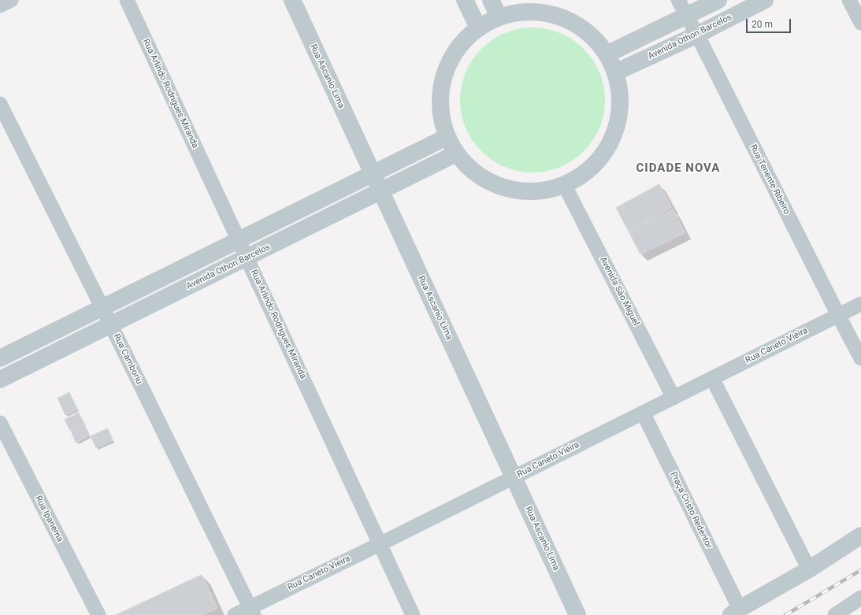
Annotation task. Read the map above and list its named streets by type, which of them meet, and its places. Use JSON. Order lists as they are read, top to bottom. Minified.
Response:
{"streets":{"street":["Avenida Othon Barcelos","Rua Ascanio Lima","Rua Arlindo Rodrigues Miranda","Rua Tenente Ribeiro","Avenida Sào Miguel","Rua Caneto Vieira","Rua Camboriu","Praça Cristo Redentor","Rua Ipanema"]},"crossings":[["Avenida Othon Barcelos","Rua Ascanio Lima"],["Avenida Othon Barcelos","Rua Arlindo Rodrigues Miranda"],["Avenida Othon Barcelos","Rua Tenente Ribeiro"],["Avenida Othon Barcelos","Rua Camboriu"],["Rua Ascanio Lima","Rua Caneto Vieira"],["Rua Arlindo Rodrigues Miranda","Rua Caneto Vieira"],["Rua Tenente Ribeiro","Rua Caneto Vieira"],["Avenida Sào Miguel","Rua Caneto Vieira"],["Rua Caneto Vieira","Rua Camboriu"],["Rua Caneto Vieira","Praça Cristo Redentor"]],"districts":["CIDADE NOVA"],"scale_bar":"20 m"}
